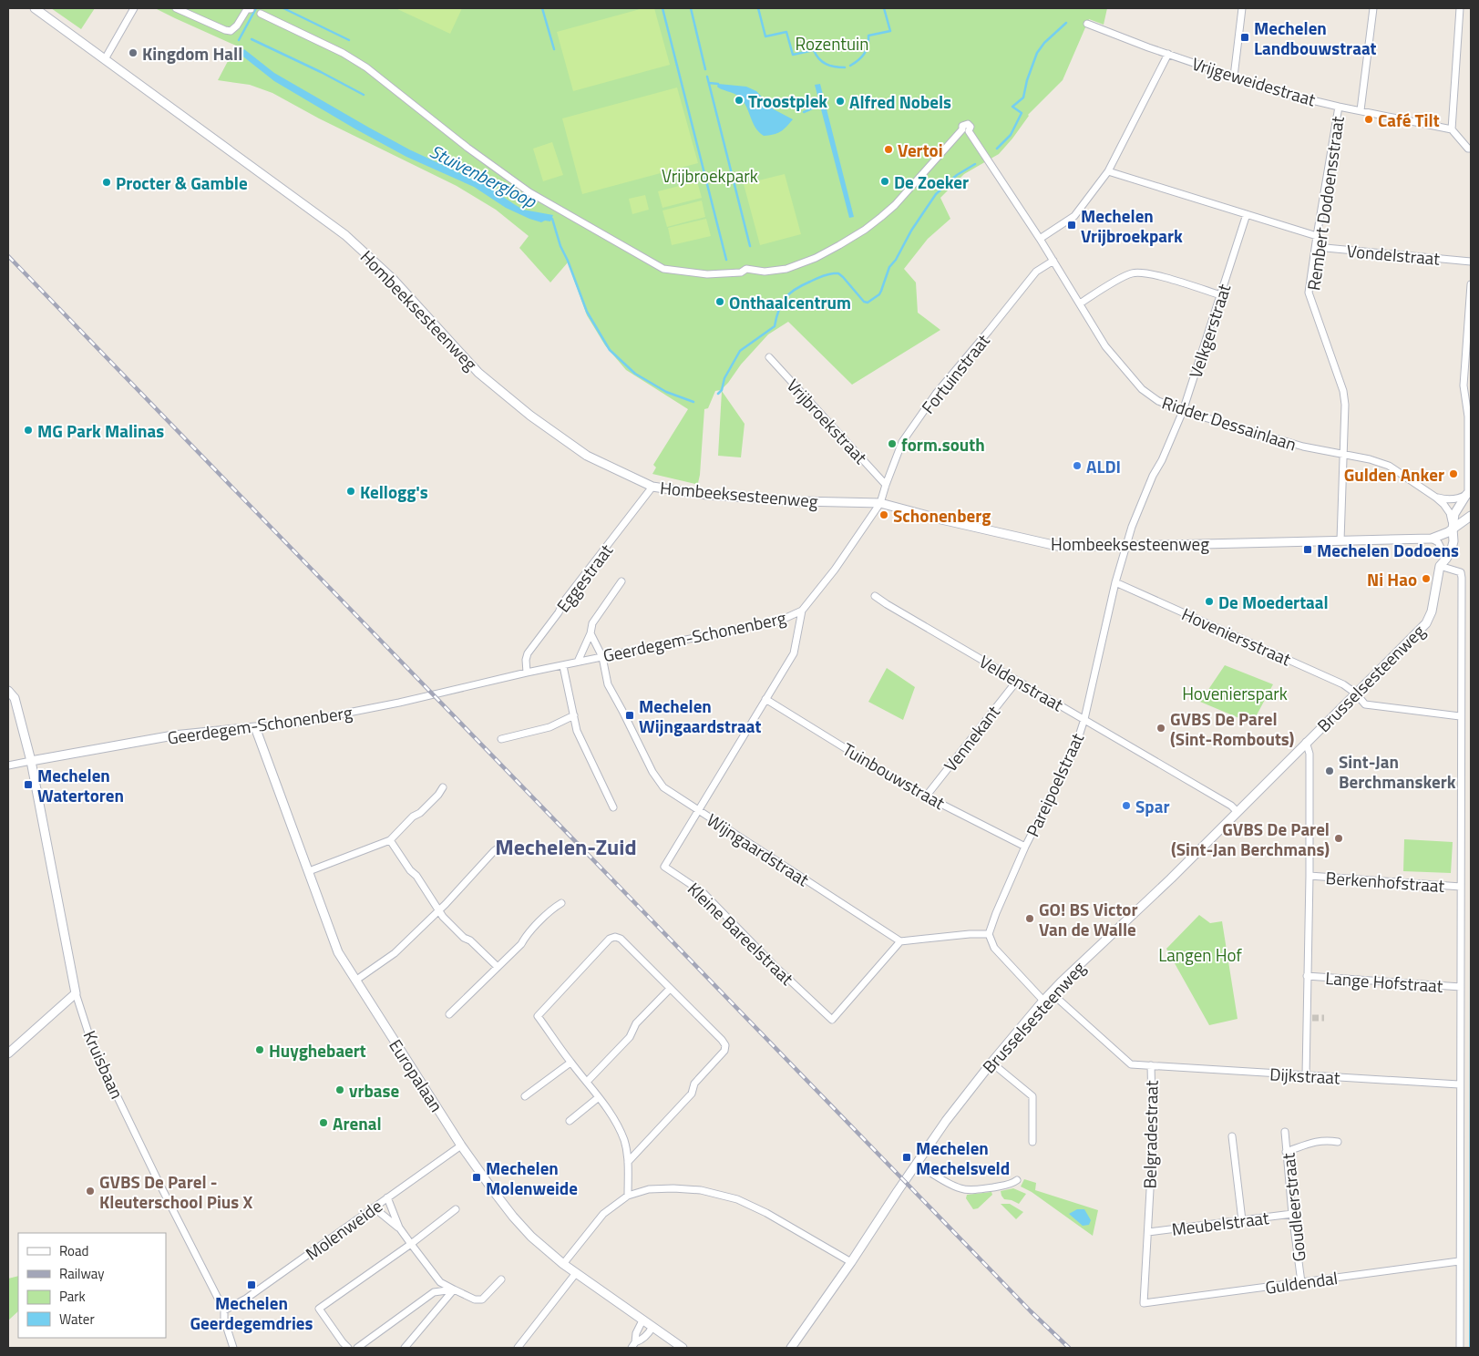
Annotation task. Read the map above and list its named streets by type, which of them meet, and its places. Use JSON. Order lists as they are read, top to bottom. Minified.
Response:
{"streets":{"street":["Vrijgeweidestraat","Rembert Dodoensstraat","Vondelstraat","Hombeeksesteenweg","Velkgerstraat","Fortuinstraat","Vrijbroekstraat","Ridder Dessainlaan","Eggestraat","Geerdegem-Schonenberg","Hoveniersstraat","Brusselsesteenweg","Veldenstraat","Vennekant","Tuinbouwstraat","Pareipoelstraat","Wijngaardstraat","Berkenhofstraat","Kleine Bareelstraat","Lange Hofstraat","Kruisbaan","Europalaan","Dijkstraat","Belgradestraat","Goudleerstraat","Meubelstraat","Molenweide","Guldendal"]},"crossings":[["Vrijgeweidestraat","Rembert Dodoensstraat"],["Rembert Dodoensstraat","Vondelstraat"],["Rembert Dodoensstraat","Hombeeksesteenweg"],["Rembert Dodoensstraat","Ridder Dessainlaan"],["Hombeeksesteenweg","Velkgerstraat"],["Hombeeksesteenweg","Fortuinstraat"],["Hombeeksesteenweg","Ridder Dessainlaan"],["Hombeeksesteenweg","Eggestraat"],["Hombeeksesteenweg","Geerdegem-Schonenberg"],["Hombeeksesteenweg","Pareipoelstraat"],["Velkgerstraat","Ridder Dessainlaan"],["Velkgerstraat","Pareipoelstraat"],["Fortuinstraat","Vrijbroekstraat"],["Fortuinstraat","Ridder Dessainlaan"],["Fortuinstraat","Geerdegem-Schonenberg"],["Eggestraat","Geerdegem-Schonenberg"],["Geerdegem-Schonenberg","Wijngaardstraat"],["Geerdegem-Schonenberg","Kleine Bareelstraat"],["Geerdegem-Schonenberg","Kruisbaan"],["Geerdegem-Schonenberg","Europalaan"],["Hoveniersstraat","Brusselsesteenweg"],["Hoveniersstraat","Pareipoelstraat"],["Brusselsesteenweg","Veldenstraat"],["Brusselsesteenweg","Belgradestraat"],["Veldenstraat","Vennekant"],["Veldenstraat","Pareipoelstraat"],["Vennekant","Tuinbouwstraat"],["Tuinbouwstraat","Pareipoelstraat"],["Tuinbouwstraat","Kleine Bareelstraat"],["Wijngaardstraat","Kleine Bareelstraat"],["Kruisbaan","Molenweide"],["Europalaan","Molenweide"],["Dijkstraat","Belgradestraat"],["Belgradestraat","Meubelstraat"],["Belgradestraat","Guldendal"],["Goudleerstraat","Meubelstraat"],["Goudleerstraat","Guldendal"]],"districts":["Mechelen-Zuid"],"water":["Stuivenbergloop"],"parks":["Rozentuin","Vrijbroekpark","Hovenierspark","Langen Hof"],"places":{"transit":["Mechelen Landbouwstraat","Mechelen Vrijbroekpark","Mechelen Dodoens","Mechelen Wijngaardstraat","Mechelen Watertoren","Mechelen Mechelsveld","Mechelen Molenweide","Mechelen Geerdegemdries"],"other":["Kingdom Hall","Troostplek","Alfred Nobels","Café Tilt","Vertoi","De Zoeker","Procter & Gamble","Onthaalcentrum","MG Park Malinas","form.south","ALDI","Gulden Anker","Kellogg's","Schonenberg","Ni Hao","De Moedertaal","GVBS De Parel (Sint-Rombouts)","Sint-Jan Berchmanskerk","Spar","GVBS De Parel (Sint-Jan Berchmans)","GO! BS Victor Van de Walle","Huyghebaert","vrbase","Arenal","GVBS De Parel - Kleuterschool Pius X"]},"legend":["Road","Railway","Park","Water"]}
